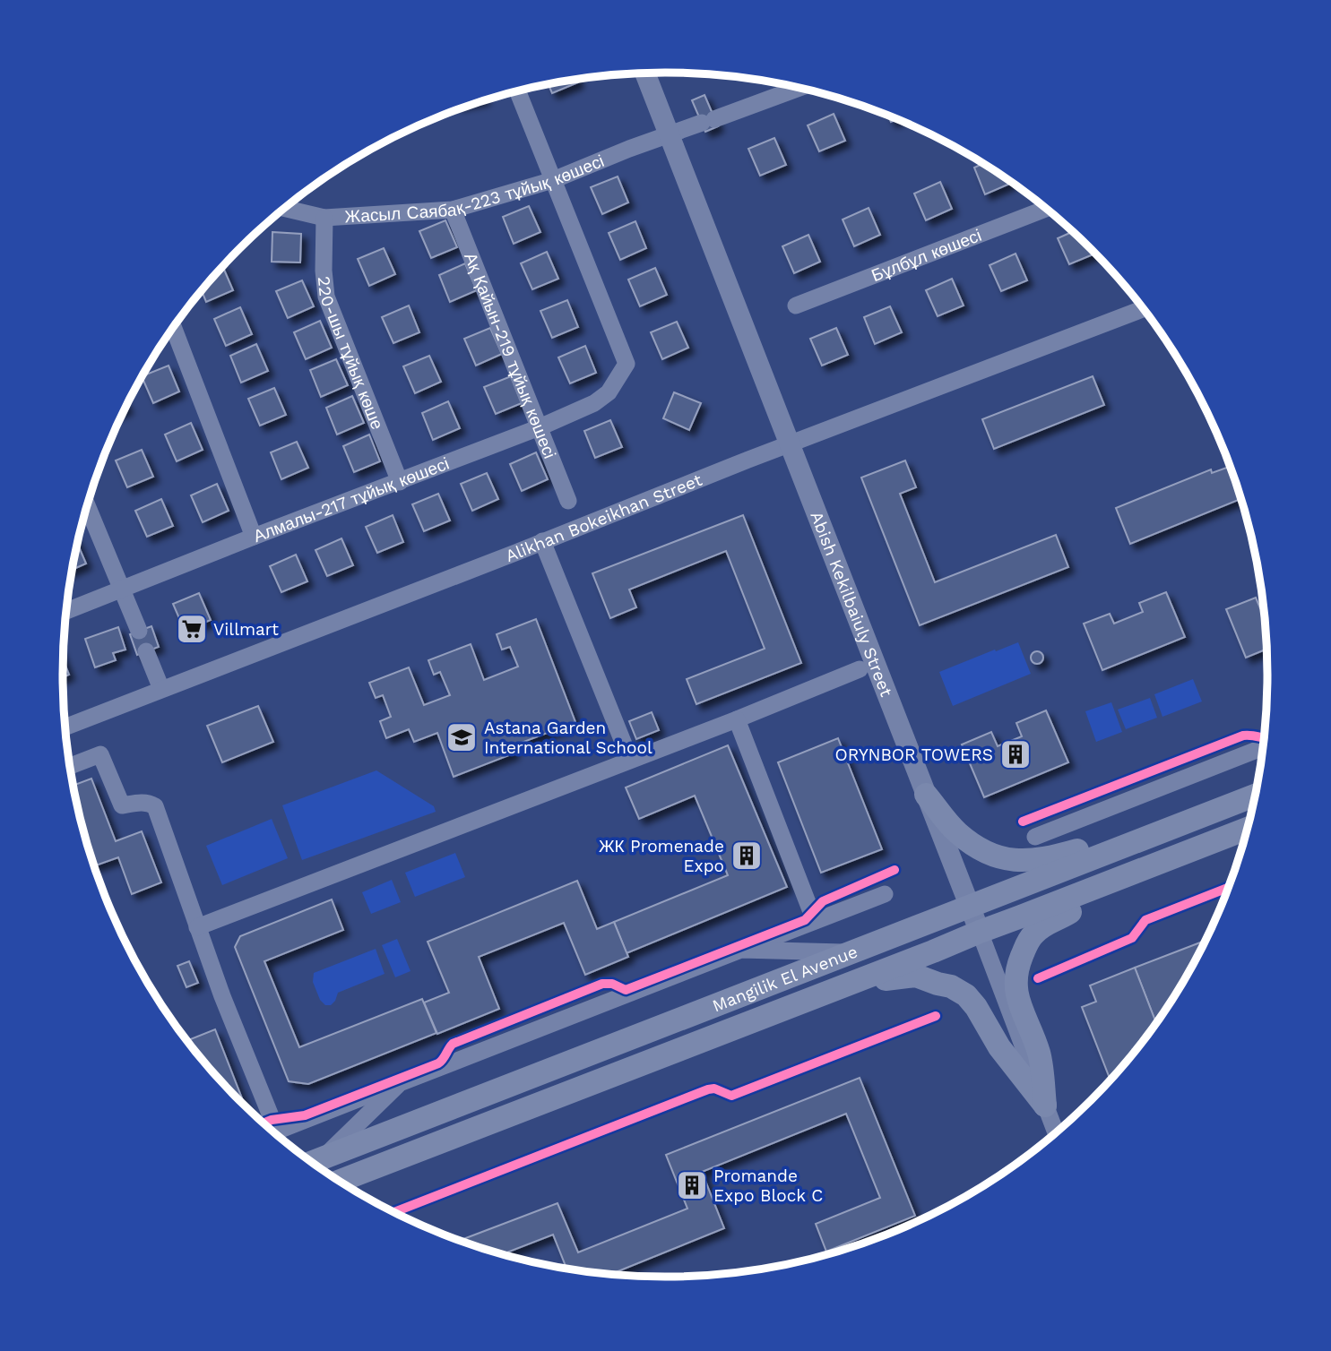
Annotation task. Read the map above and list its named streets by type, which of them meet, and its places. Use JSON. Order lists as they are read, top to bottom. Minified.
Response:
{"streets":{"main road":["Mangilik El Avenue"],"street":["Жасыл Саябақ-223 тұйық көшесі","Бұлбұл көшесі","220-шы тұйық көше","Ақ Қайын-219 тұйық көшесі","Алмалы-217 тұйық көшесі","Alikhan Bokeikhan Street","Abish Kekilbaiuly Street"]},"crossings":[["Жасыл Саябақ-223 тұйық көшесі","220-шы тұйық көше"],["Жасыл Саябақ-223 тұйық көшесі","Ақ Қайын-219 тұйық көшесі"],["Жасыл Саябақ-223 тұйық көшесі","Алмалы-217 тұйық көшесі"],["Жасыл Саябақ-223 тұйық көшесі","Abish Kekilbaiuly Street"],["220-шы тұйық көше","Алмалы-217 тұйық көшесі"],["Ақ Қайын-219 тұйық көшесі","Алмалы-217 тұйық көшесі"],["Alikhan Bokeikhan Street","Abish Kekilbaiuly Street"],["Abish Kekilbaiuly Street","Mangilik El Avenue"]],"places":{"supermarket":["Villmart"],"school or university":["Astana Garden International School"],"building":["ORYNBOR TOWERS","ЖК Promenade Expo","Promande Expo Block C"]}}
